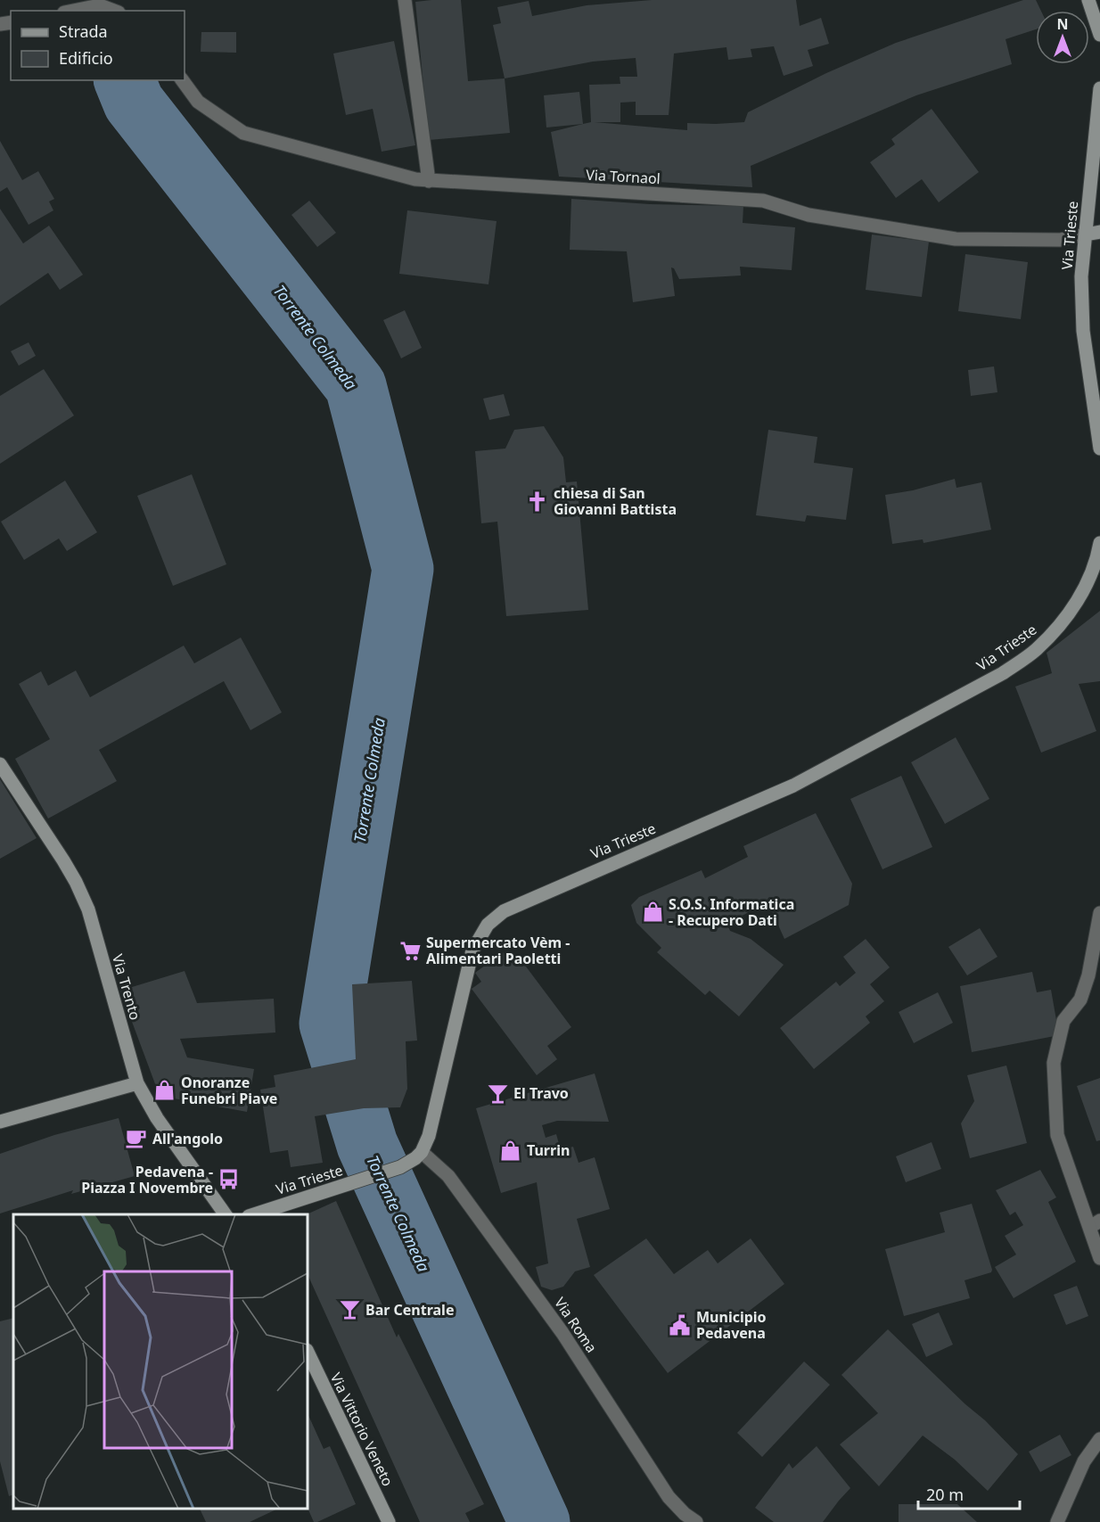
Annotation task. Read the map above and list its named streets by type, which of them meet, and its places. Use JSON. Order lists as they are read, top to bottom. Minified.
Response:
{"streets":{"main road":["Via Trieste","Via Trento","Via Vittorio Veneto"],"street":["Via Tornaol","Via Roma"]},"crossings":[["Via Tornaol","Via Trieste"],["Via Trieste","Via Roma"]],"water":["Torrente Colmeda"],"places":{"church":["chiesa di San Giovanni Battista"],"shop":["S.O.S. Informatica - Recupero Dati","Onoranze Funebri Piave","Turrin"],"supermarket":["Supermercato Vèm - Alimentari Paoletti"],"bar":["El Travo","Bar Centrale"],"cafe":["All'angolo"],"bus stop":["Pedavena - Piazza I Novembre"],"public building":["Municipio Pedavena"]},"legend":["Strada","Edificio"],"scale_bar":"20 m","north":"top"}
